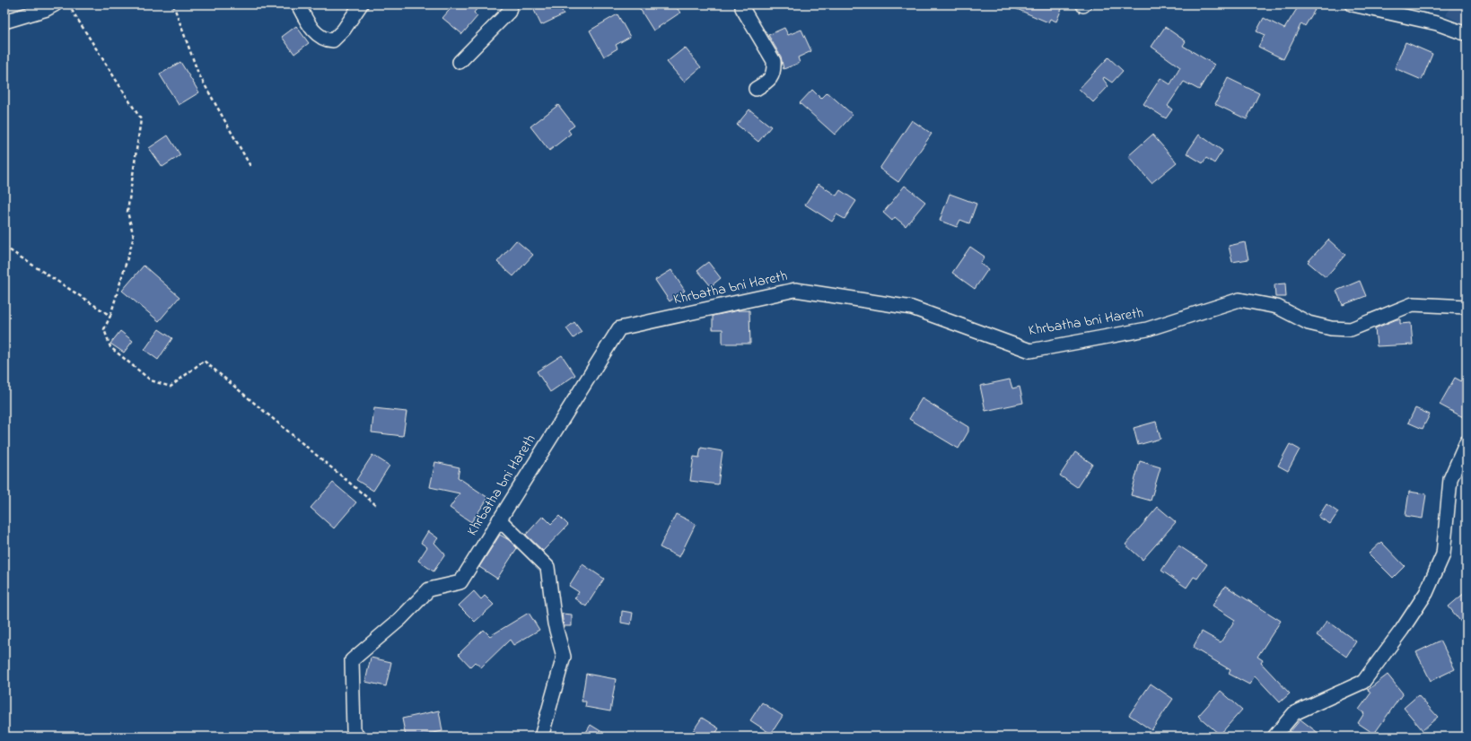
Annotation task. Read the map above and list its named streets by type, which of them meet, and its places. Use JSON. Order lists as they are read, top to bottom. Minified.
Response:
{"streets":{"street":["Khrbatha bni Hareth"]}}
